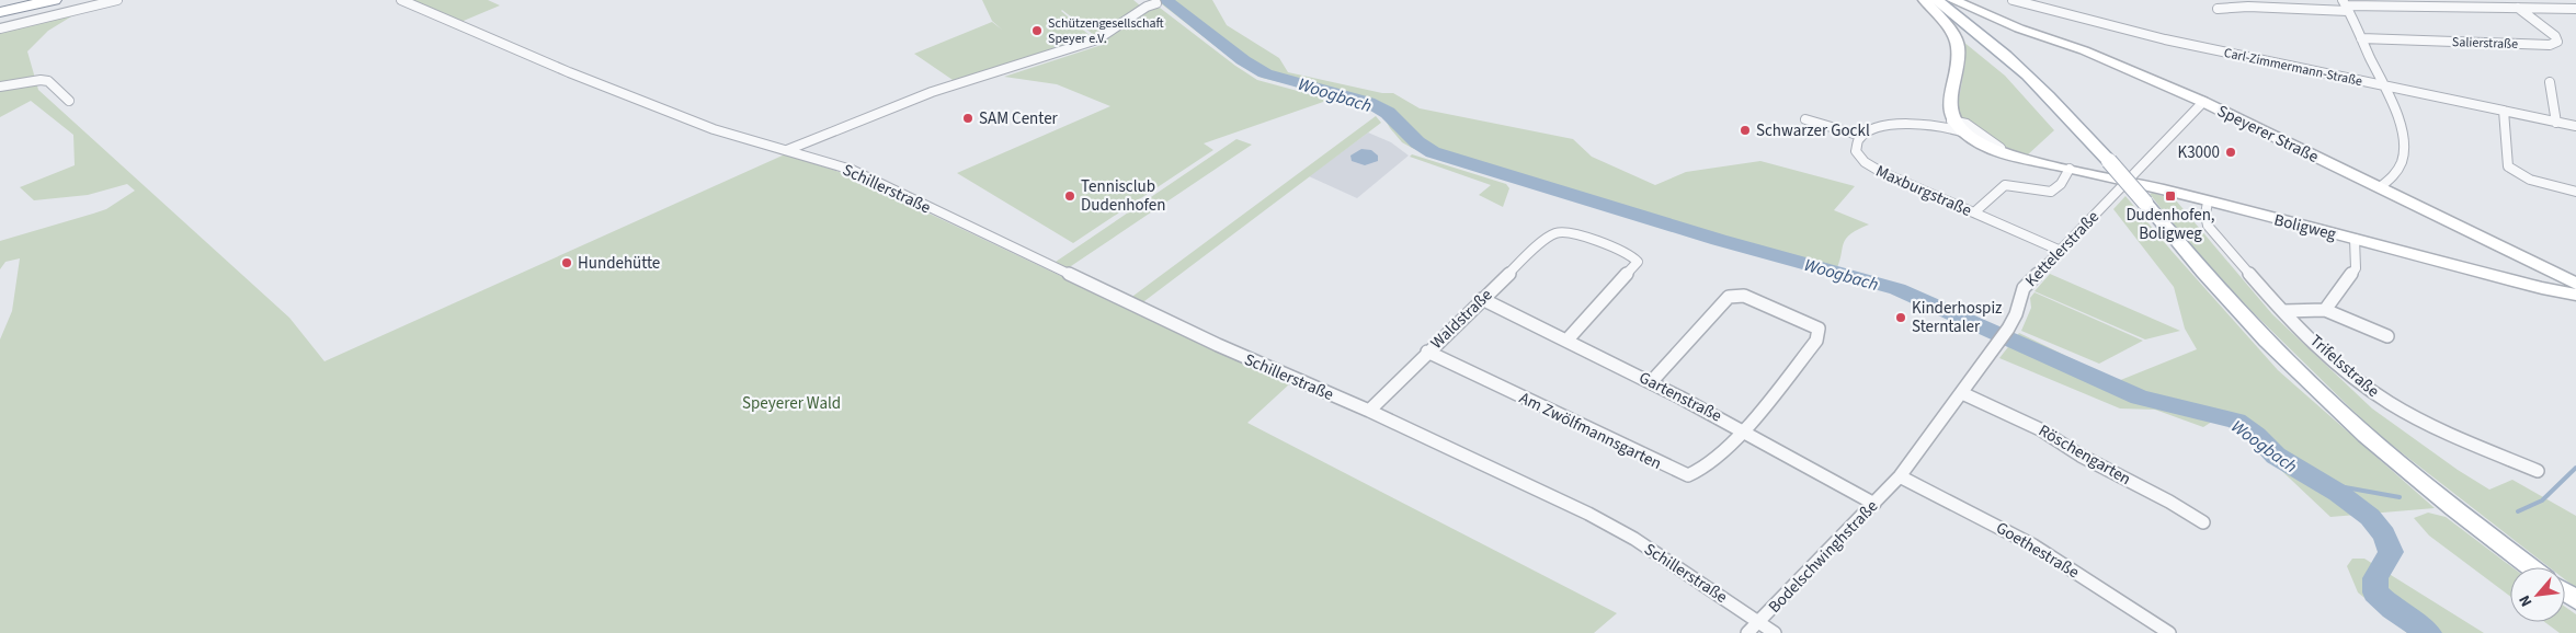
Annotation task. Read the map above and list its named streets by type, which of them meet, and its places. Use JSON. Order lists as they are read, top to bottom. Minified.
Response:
{"streets":{"main road":["Speyerer Straße","Boligweg"],"street":["Salierstraße","Carl-Zimmermann-Straße","Schillerstraße","Maxburgstraße","Kettelerstraße","Waldstraße","Trifelsstraße","Gartenstraße","Am Zwölfmannsgarten","Röschengarten","Goethestraße","Bodelschwinghstraße"]},"crossings":[["Speyerer Straße","Kettelerstraße"],["Schillerstraße","Waldstraße"],["Schillerstraße","Bodelschwinghstraße"],["Maxburgstraße","Boligweg"],["Maxburgstraße","Kettelerstraße"],["Boligweg","Kettelerstraße"],["Boligweg","Trifelsstraße"],["Kettelerstraße","Röschengarten"],["Kettelerstraße","Goethestraße"],["Kettelerstraße","Bodelschwinghstraße"],["Waldstraße","Gartenstraße"],["Waldstraße","Am Zwölfmannsgarten"],["Gartenstraße","Am Zwölfmannsgarten"],["Gartenstraße","Bodelschwinghstraße"]],"water":["Woogbach"],"parks":["Speyerer Wald"],"places":{"other":["Schützengesellschaft Speyer e.V.","SAM Center","Schwarzer Gockl","K3000","Tennisclub Dudenhofen","Hundehütte","Kinderhospiz Sterntaler"],"transit":["Dudenhofen, Boligweg"]},"north":"bottom left"}
